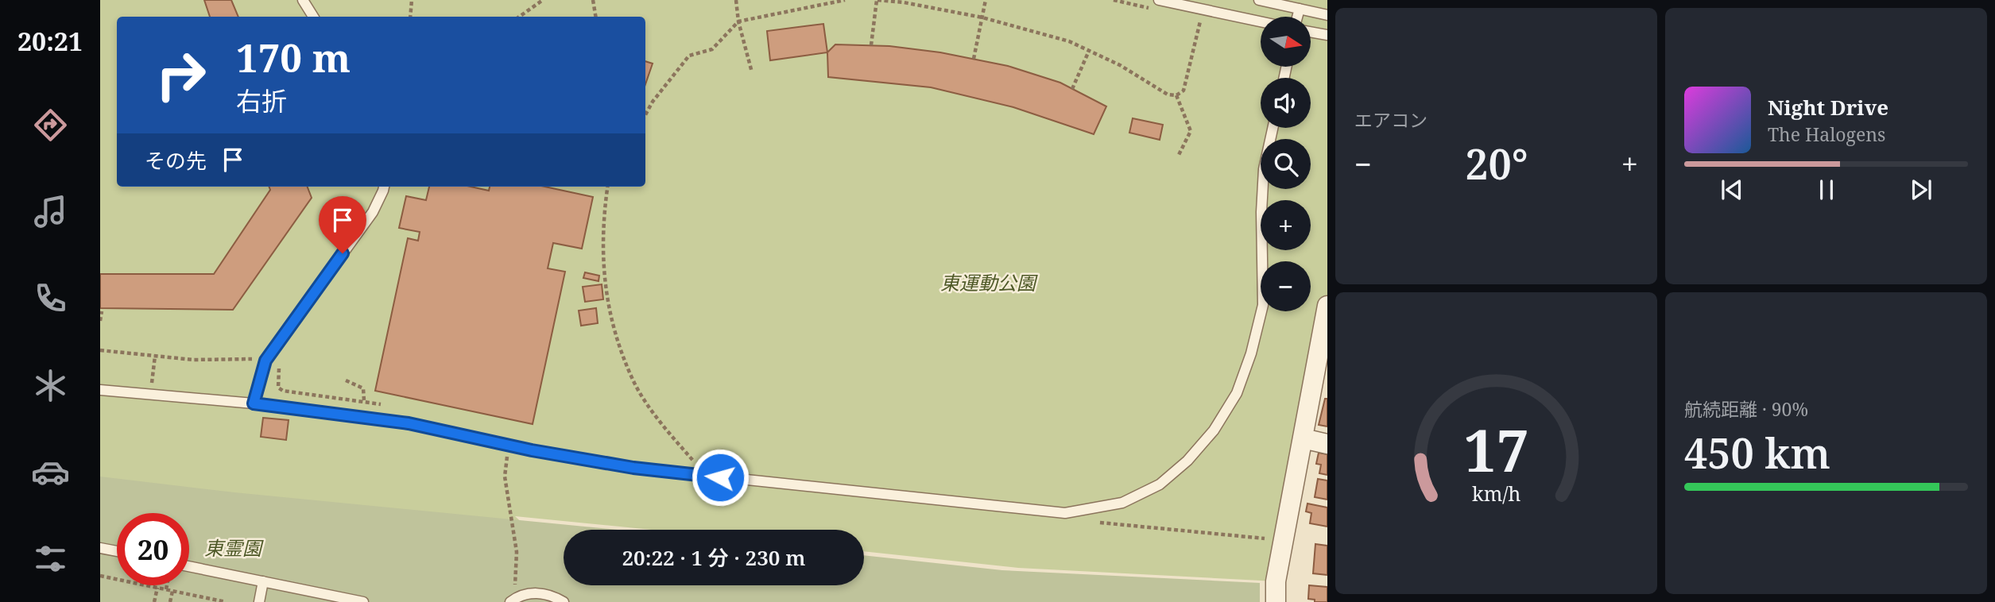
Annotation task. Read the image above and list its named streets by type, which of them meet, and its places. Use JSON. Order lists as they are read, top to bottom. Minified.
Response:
{"parks":["東運動公園","東霊園"],"north":"right","page":{"tabs":"20:21","tile":["エアコン",["航続距離 · 90%","450 km"]],"map_buttons":["+","−"],"turn":["170 m","右折"],"song":["Night Drive","The Halogens"],"then":"その先","heat":["−","20°","+"],"limit":"20","trip":"20:22 · 1 分 · 230 m","gauge":["17","km/h"]}}
